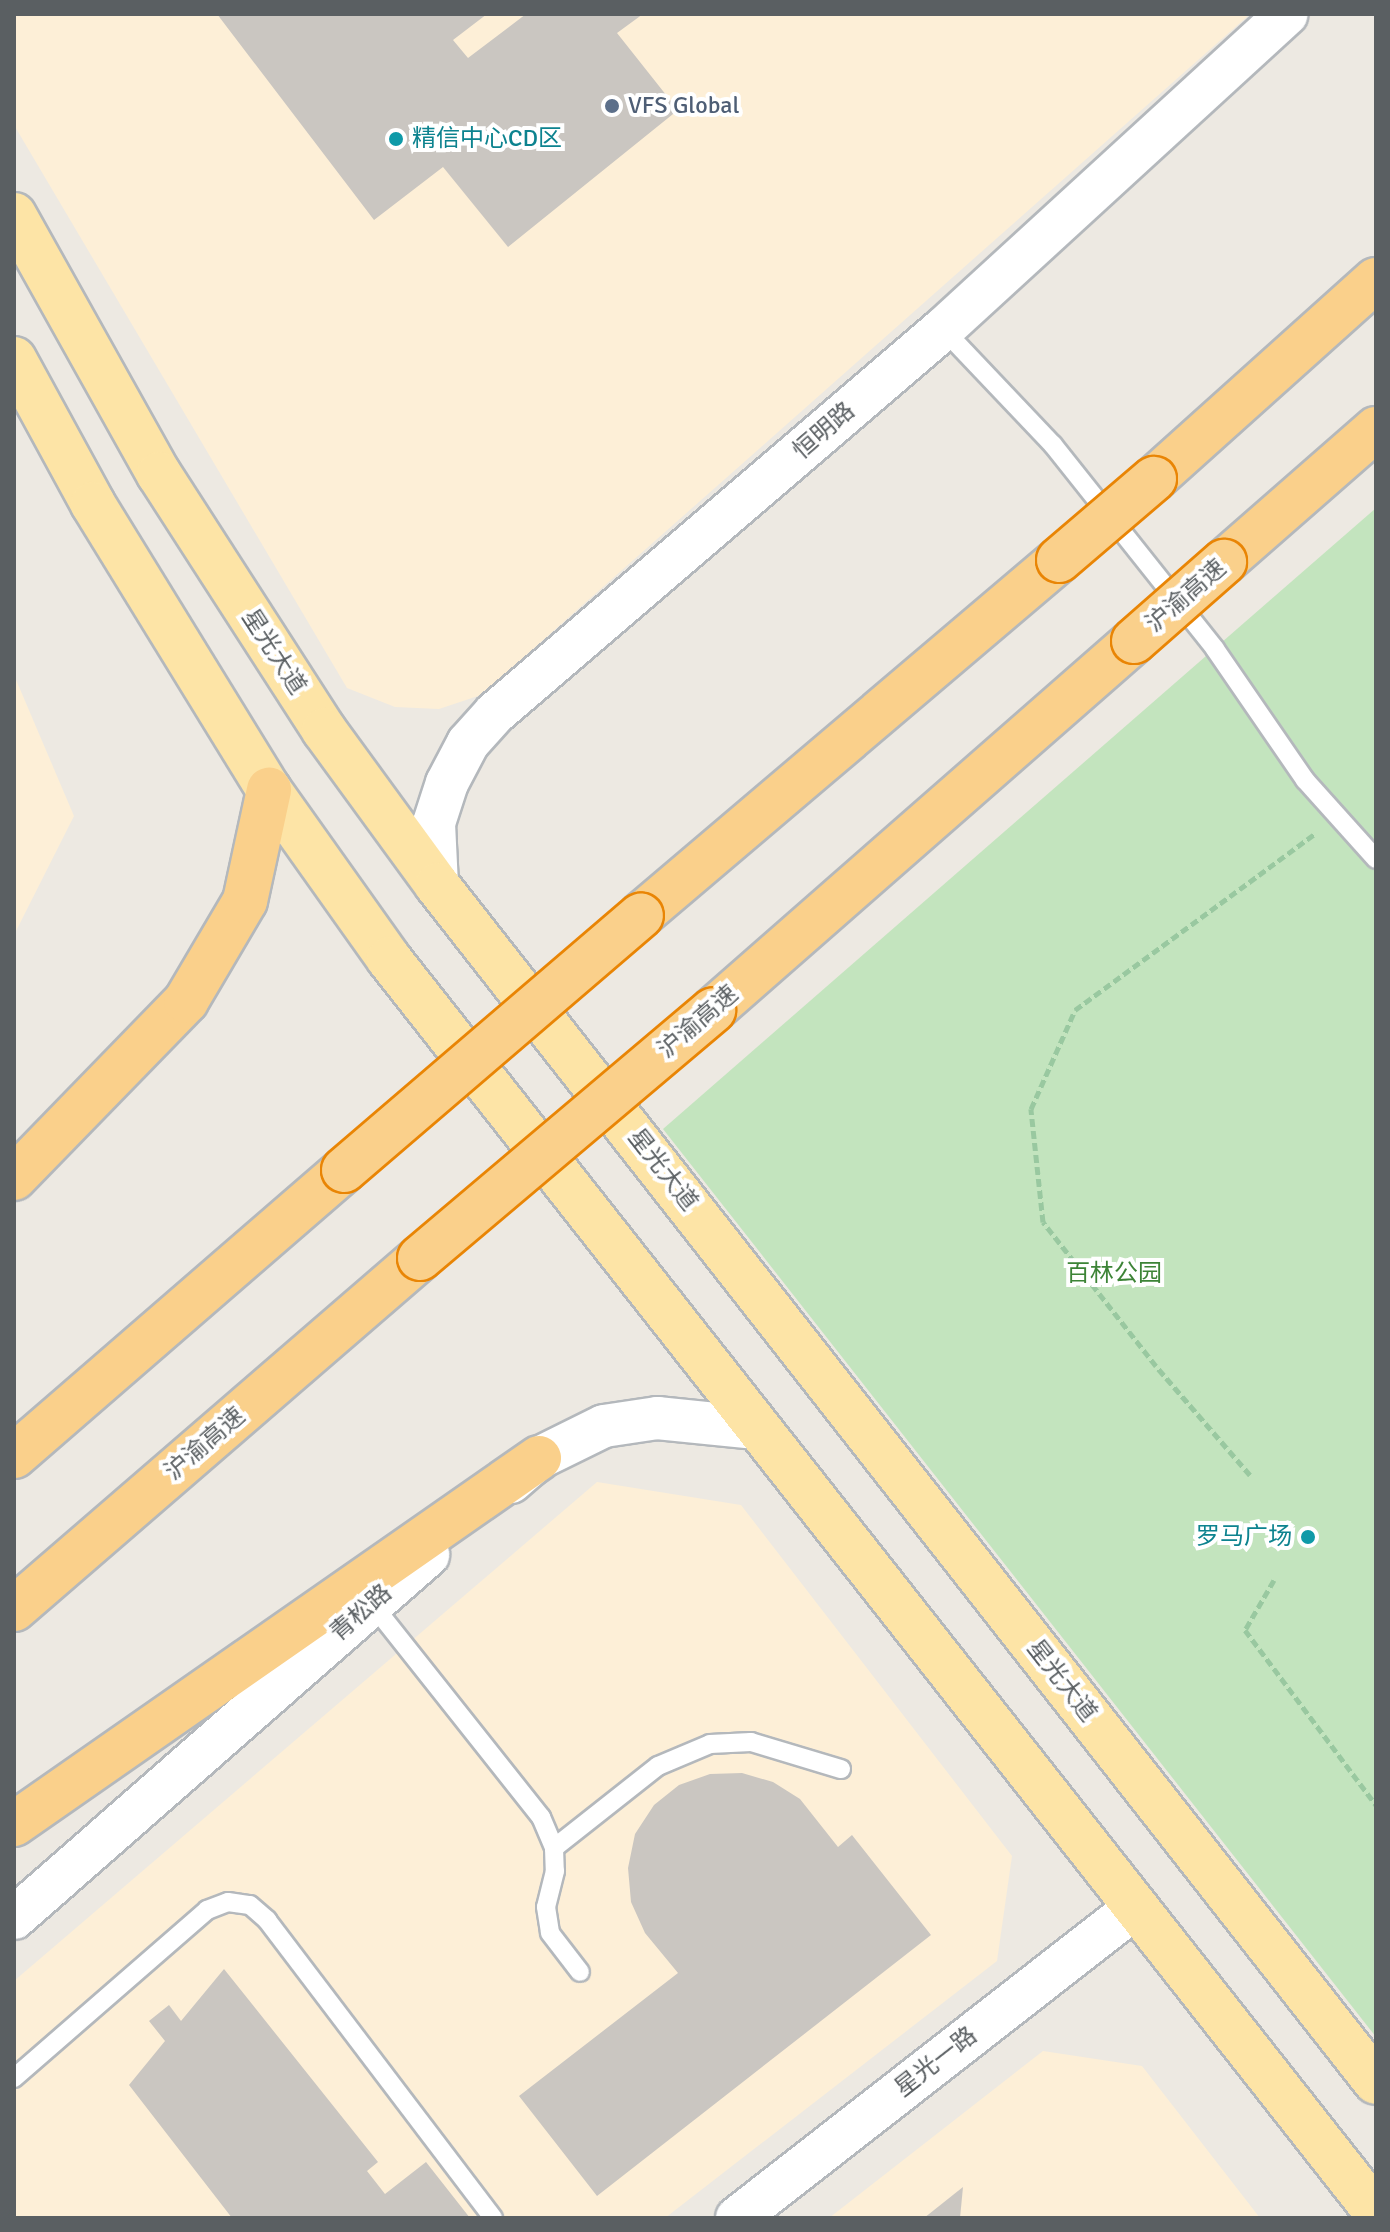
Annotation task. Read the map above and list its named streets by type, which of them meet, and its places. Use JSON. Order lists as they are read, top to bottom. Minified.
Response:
{"streets":{"highway":["沪渝高速"],"main road":["星光大道"],"street":["恒明路","青松路","星光一路"]},"crossings":[["恒明路","星光大道"]],"parks":["百林公园"],"places":["VFS Global","精信中心CD区","罗马广场"]}
